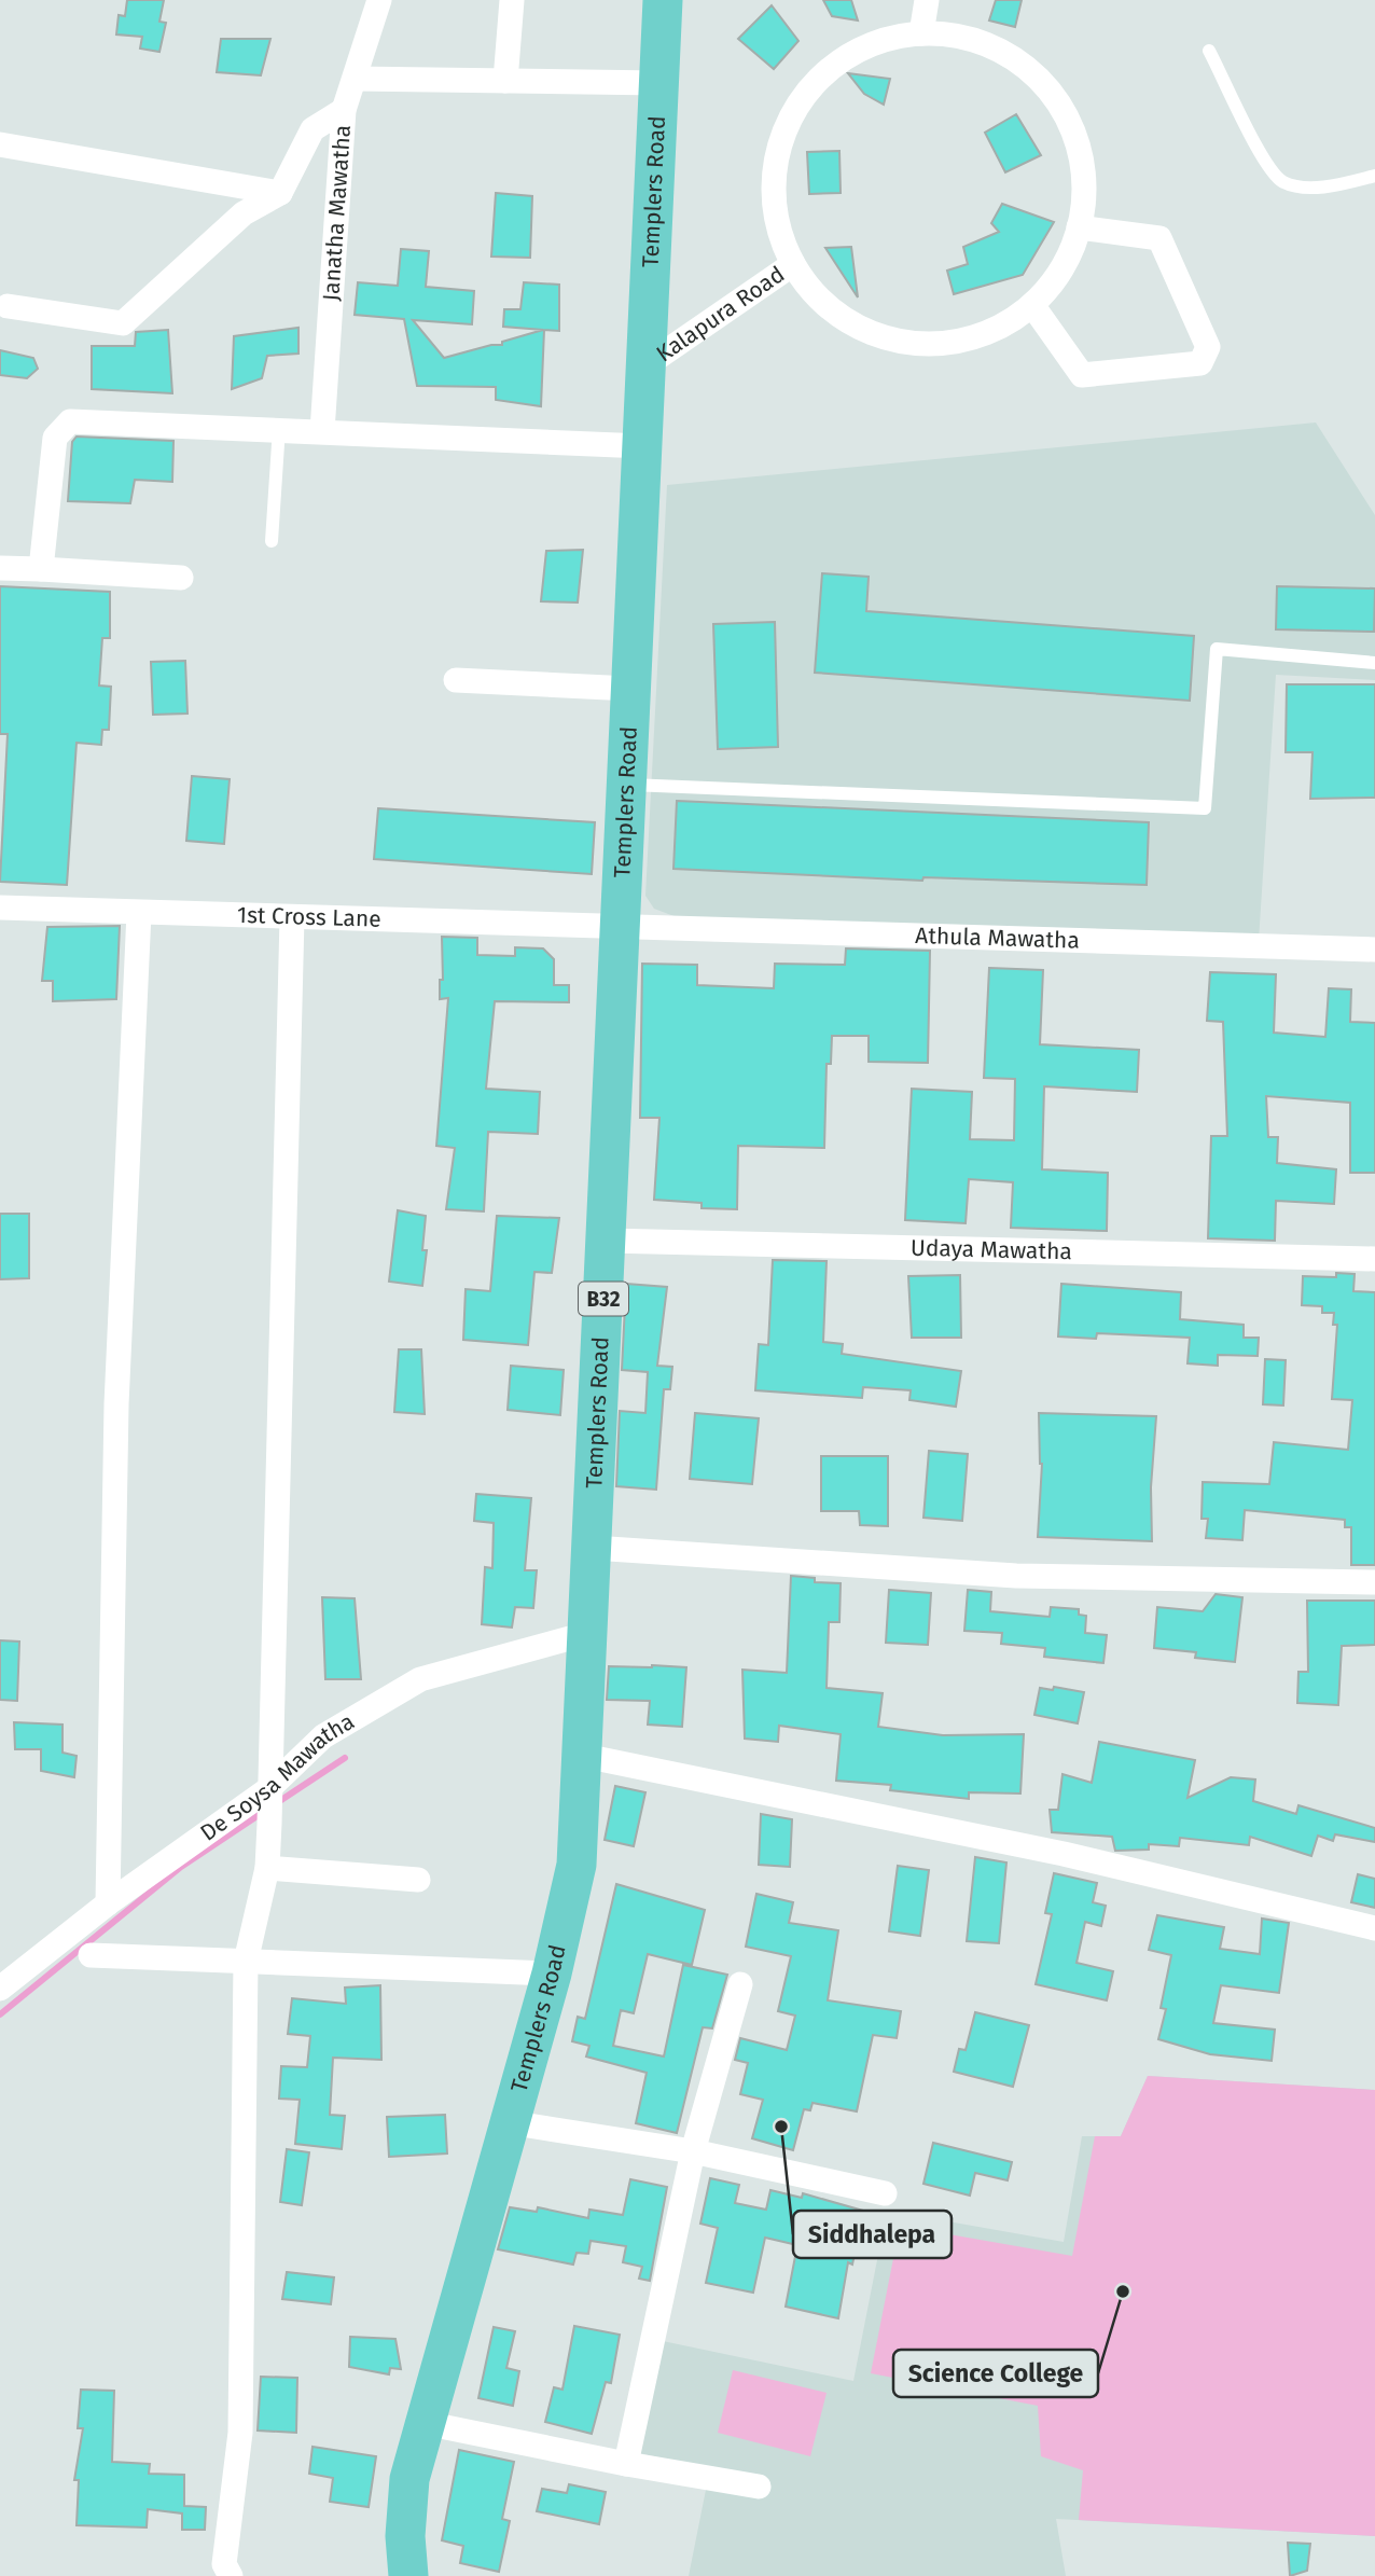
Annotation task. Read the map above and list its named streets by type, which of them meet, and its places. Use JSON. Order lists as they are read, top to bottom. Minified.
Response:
{"streets":{"main road":["Templers Road","B32"],"street":["Janatha Mawatha","Kalapura Road","1st Cross Lane","Athula Mawatha","Udaya Mawatha","De Soysa Mawatha"]},"crossings":[["Templers Road","Kalapura Road"],["Templers Road","1st Cross Lane"],["Templers Road","Athula Mawatha"],["Templers Road","Udaya Mawatha"],["Templers Road","De Soysa Mawatha"],["1st Cross Lane","Athula Mawatha"]],"places":["Siddhalepa","Science College"]}
